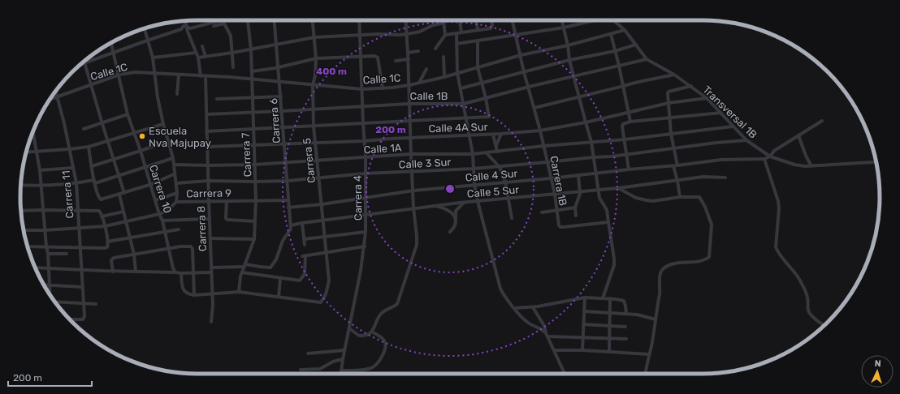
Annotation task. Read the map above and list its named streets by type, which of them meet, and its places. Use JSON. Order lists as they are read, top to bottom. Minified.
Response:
{"streets":{"street":["Calle 1C","Calle 1B","Transversal 1B","Carrera 6","Calle 4A Sur","Calle 1A","Carrera 7","Carrera 5","Calle 3 Sur","Calle 4 Sur","Carrera 1B","Carrera 10","Calle 5 Sur","Carrera 9","Carrera 11","Carrera 4","Carrera 8"]},"crossings":[["Calle 1C","Transversal 1B"],["Calle 1C","Carrera 6"],["Calle 1C","Carrera 7"],["Calle 1C","Carrera 5"],["Calle 1C","Carrera 1B"],["Calle 1C","Carrera 10"],["Calle 1C","Carrera 9"],["Calle 1C","Carrera 11"],["Calle 1C","Carrera 4"],["Calle 1C","Carrera 8"],["Calle 1B","Transversal 1B"],["Calle 1B","Carrera 6"],["Calle 1B","Carrera 7"],["Calle 1B","Carrera 5"],["Calle 1B","Carrera 1B"],["Calle 1B","Carrera 4"],["Calle 1B","Carrera 8"],["Transversal 1B","Calle 4A Sur"],["Transversal 1B","Calle 1A"],["Transversal 1B","Calle 3 Sur"],["Carrera 6","Calle 4A Sur"],["Carrera 6","Calle 1A"],["Carrera 6","Calle 3 Sur"],["Carrera 6","Calle 4 Sur"],["Carrera 6","Calle 5 Sur"],["Carrera 6","Carrera 9"],["Calle 4A Sur","Carrera 7"],["Calle 4A Sur","Carrera 5"],["Calle 4A Sur","Carrera 1B"],["Calle 4A Sur","Carrera 4"],["Calle 4A Sur","Carrera 8"],["Calle 1A","Carrera 7"],["Calle 1A","Carrera 5"],["Calle 1A","Carrera 1B"],["Calle 1A","Carrera 9"],["Calle 1A","Carrera 4"],["Calle 1A","Carrera 8"],["Carrera 7","Calle 3 Sur"],["Carrera 7","Carrera 9"],["Carrera 5","Calle 3 Sur"],["Carrera 5","Calle 4 Sur"],["Carrera 5","Calle 5 Sur"],["Calle 3 Sur","Carrera 1B"],["Calle 3 Sur","Carrera 9"],["Calle 3 Sur","Carrera 4"],["Calle 3 Sur","Carrera 8"],["Calle 4 Sur","Carrera 1B"],["Calle 4 Sur","Carrera 4"],["Carrera 1B","Calle 5 Sur"],["Calle 5 Sur","Carrera 4"],["Carrera 9","Carrera 8"]],"places":["Escuela Nva Majupay"],"scale_bar":"200 m","north":"top","rings":["400 m","200 m"]}
